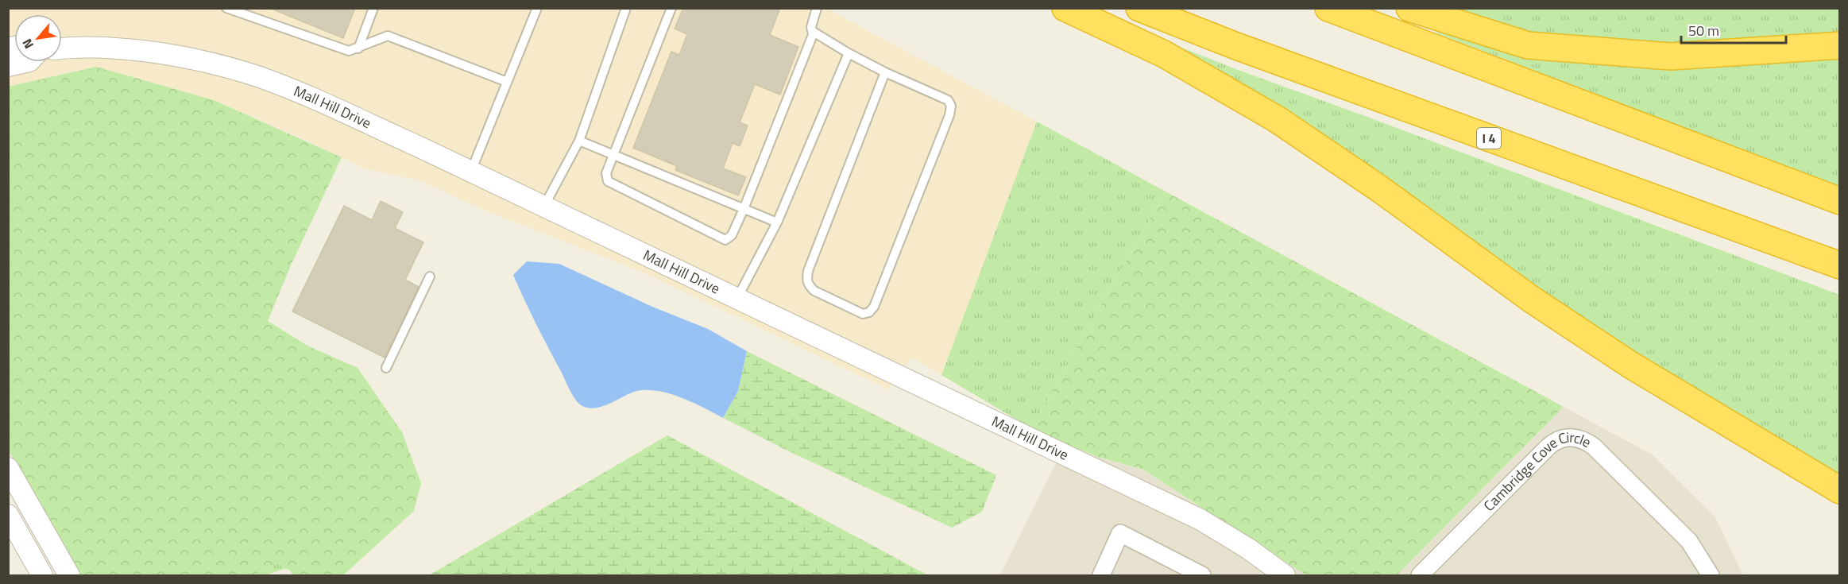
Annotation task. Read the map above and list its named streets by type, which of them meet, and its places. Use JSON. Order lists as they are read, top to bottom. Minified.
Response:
{"streets":{"highway":["I 4"],"street":["Mall Hill Drive","Cambridge Cove Circle"]},"scale_bar":"50 m","north":"bottom left"}
